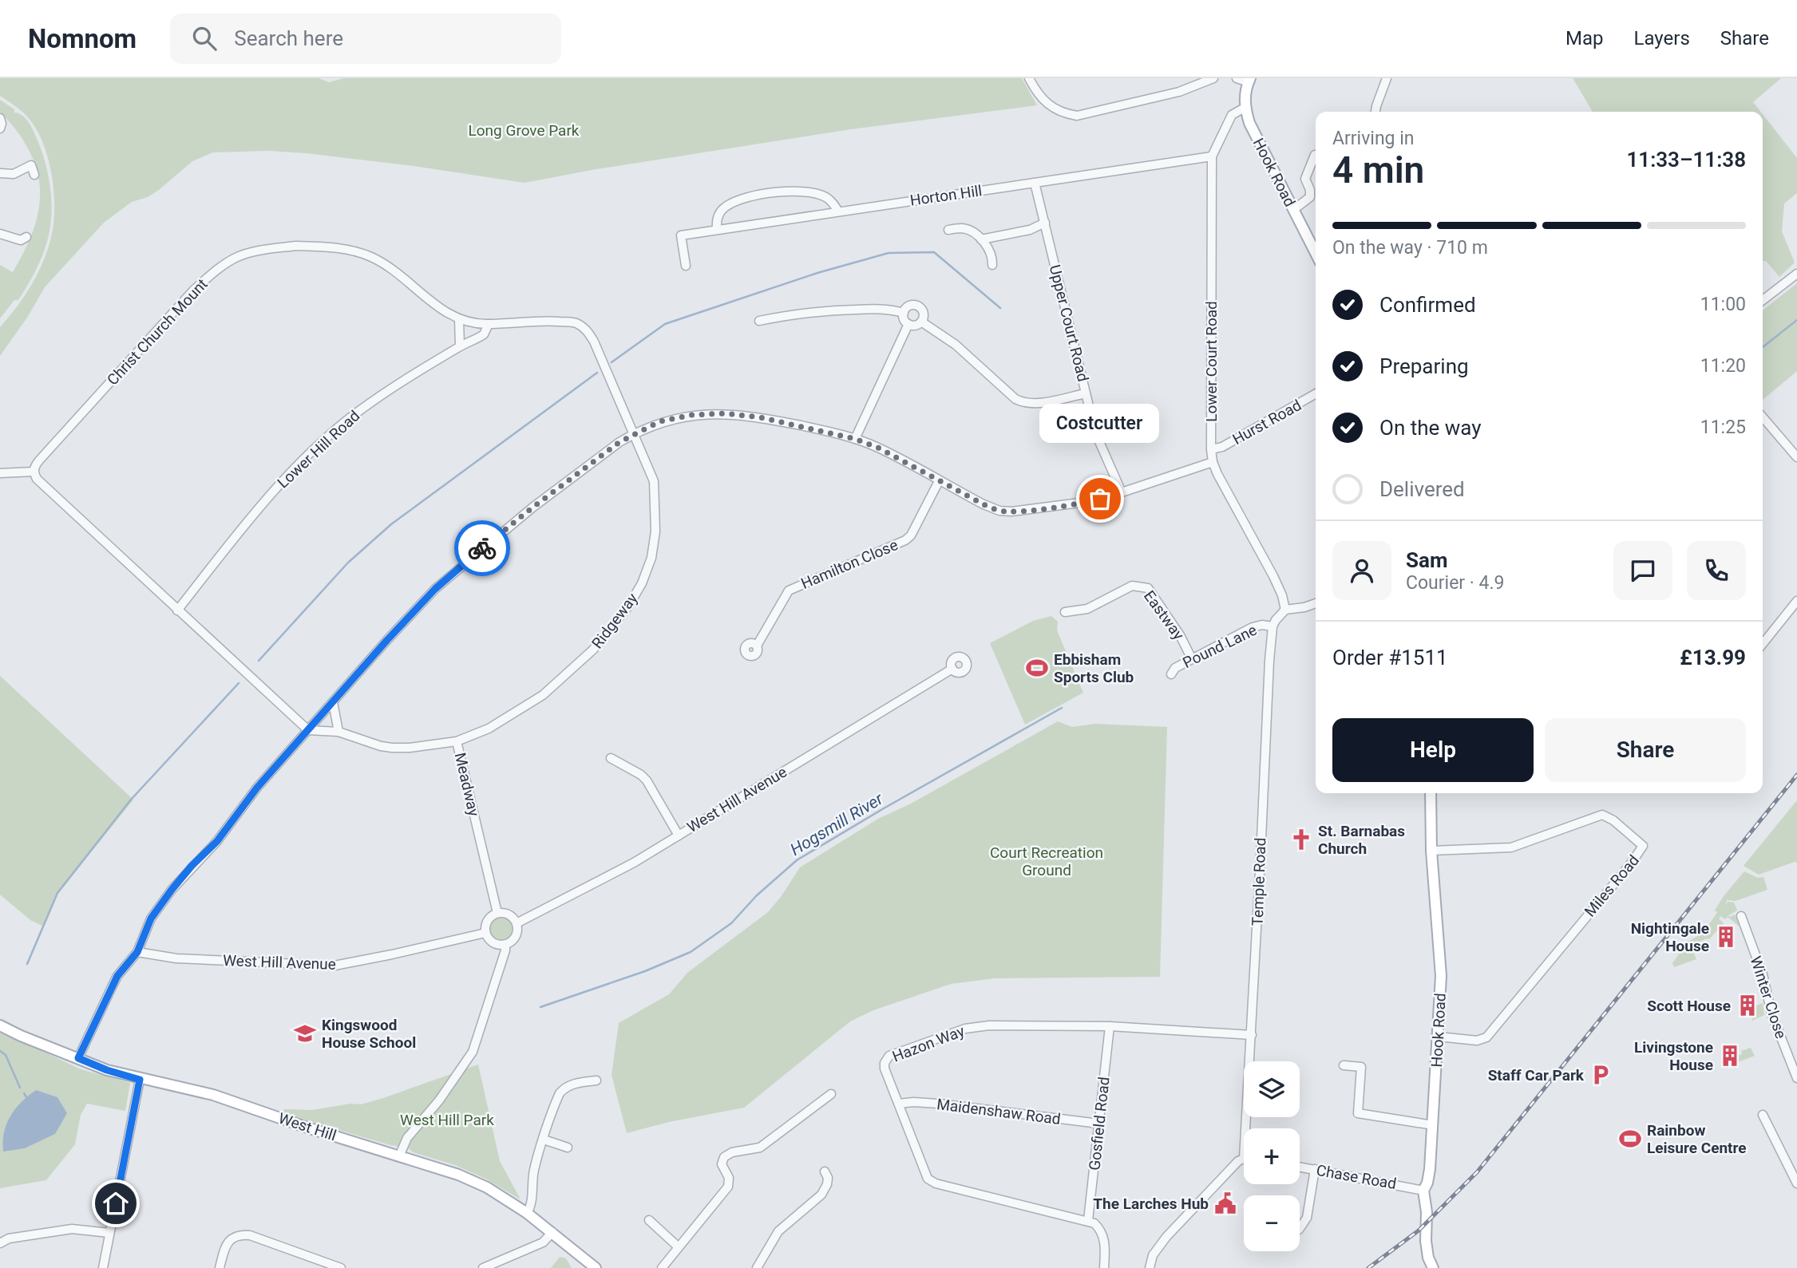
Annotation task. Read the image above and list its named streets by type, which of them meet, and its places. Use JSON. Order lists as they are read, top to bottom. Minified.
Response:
{"streets":{"main road":["Hook Road","West Hill"],"street":["Horton Hill","Upper Court Road","Christ Church Mount","Lower Court Road","Hurst Road","Lower Hill Road","Hamilton Close","Eastway","Ridgeway","Pound Lane","Meadway","West Hill Avenue","Temple Road","Miles Road","Winter Close","Hazon Way","Maidenshaw Road","Gosfield Road","Chase Road"]},"crossings":[["Hook Road","Lower Court Road"],["Hook Road","Miles Road"],["Hook Road","Chase Road"],["Horton Hill","Upper Court Road"],["Horton Hill","Lower Court Road"],["Christ Church Mount","Lower Hill Road"],["Christ Church Mount","Ridgeway"],["Lower Court Road","Hurst Road"],["Eastway","Pound Lane"],["Ridgeway","Meadway"],["Pound Lane","Temple Road"],["Meadway","West Hill Avenue"],["Temple Road","Hazon Way"],["Hazon Way","Maidenshaw Road"],["Hazon Way","Gosfield Road"],["Maidenshaw Road","Gosfield Road"]],"water":["Hogsmill River"],"parks":["Long Grove Park","Court Recreation Ground","West Hill Park"],"places":{"other":["Costcutter"],"sports":["Ebbisham Sports Club","Rainbow Leisure Centre"],"church":["St. Barnabas Church"],"building":["Nightingale House","Scott House","Livingstone House"],"school or university":["Kingswood House School"],"parking":["Staff Car Park"],"public building":["The Larches Hub"]},"page":{"header":"Nomnom","search":"Search here","nav":["Map","Layers","Share"],"heading":["4 min","Arriving in","11:33–11:38"],"panel":["Sam","Courier · 4.9","Order #1511","£13.99"],"bar":"On the way · 710 m","list":[["Confirmed","11:00"],["Preparing","11:20"],["On the way","11:25"],"Delivered"],"bubble":"Costcutter","buttons":["Help","Share"],"map_buttons":["+","−"]}}
